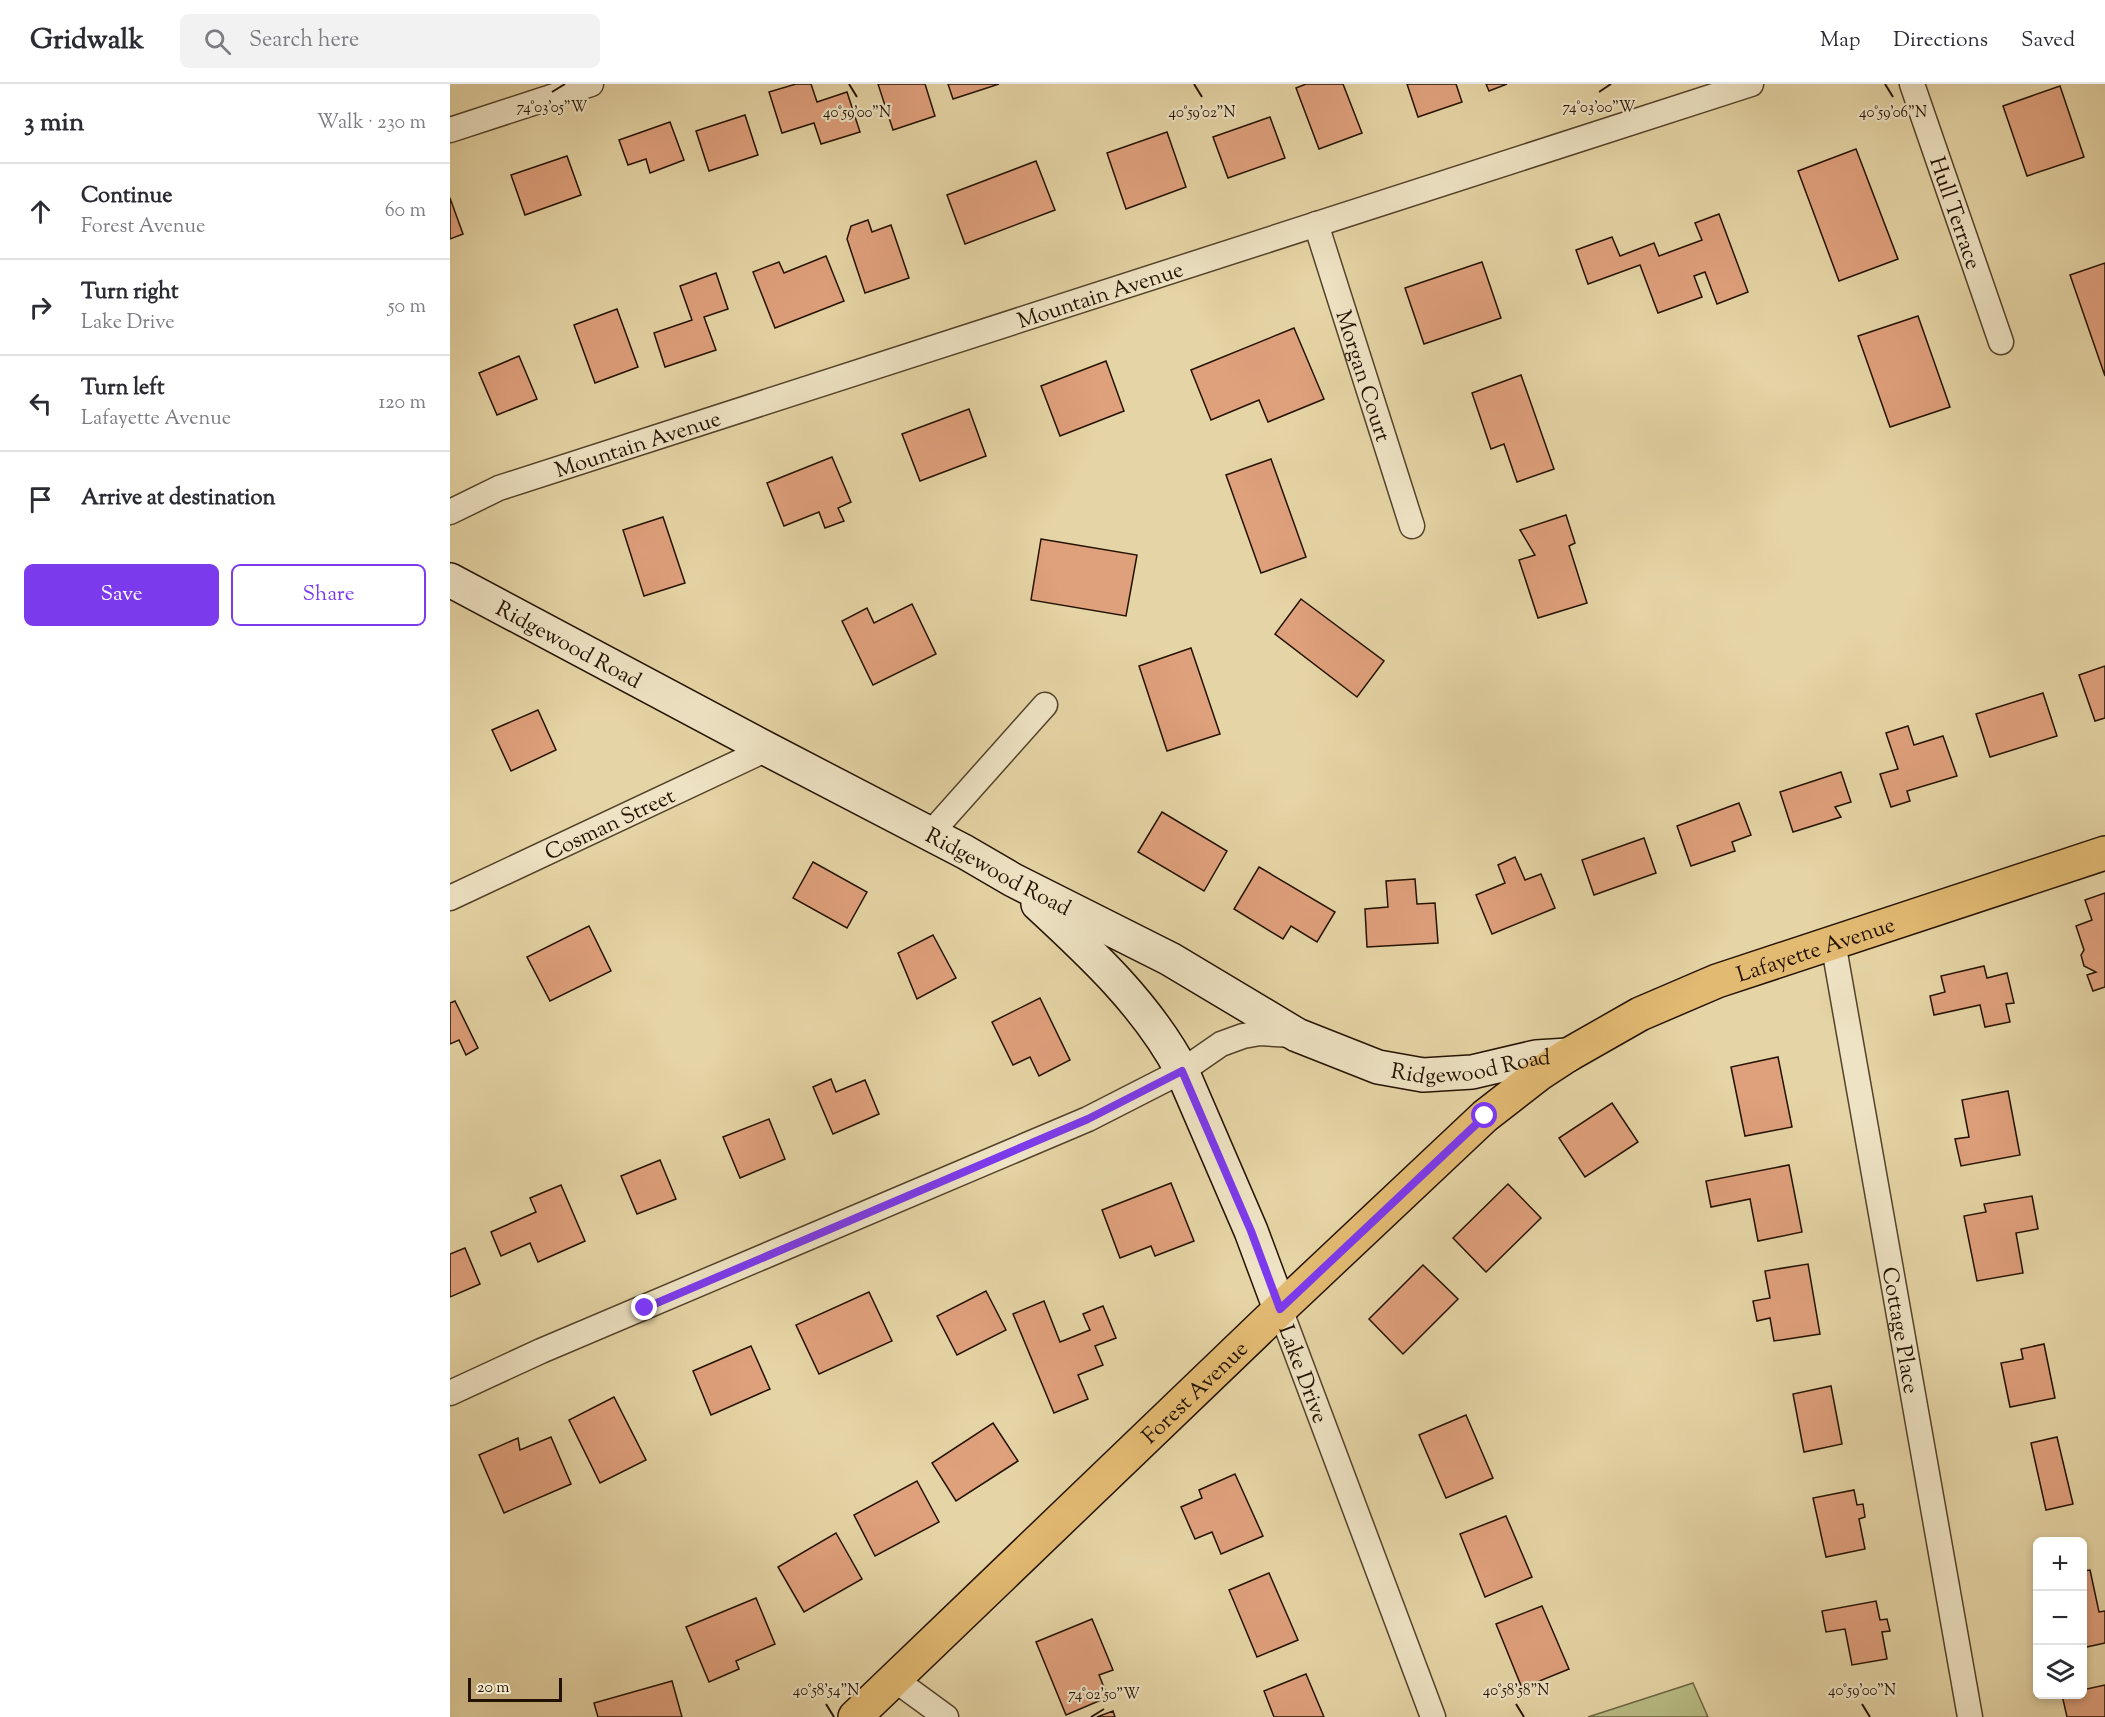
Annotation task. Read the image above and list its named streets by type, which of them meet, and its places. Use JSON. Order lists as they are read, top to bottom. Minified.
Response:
{"streets":{"main road":["Ridgewood Road","Lafayette Avenue","Lake Drive","Forest Avenue"],"street":["Hull Terrace","Mountain Avenue","Morgan Court","Cosman Street","Cottage Place"]},"crossings":[["Mountain Avenue","Morgan Court"],["Ridgewood Road","Cosman Street"],["Ridgewood Road","Lafayette Avenue"],["Ridgewood Road","Lake Drive"],["Lafayette Avenue","Cottage Place"],["Lafayette Avenue","Forest Avenue"],["Lake Drive","Forest Avenue"]],"scale_bar":"20 m","page":{"header":"Gridwalk","search":"Search here","nav":["Map","Directions","Saved"],"heading":["3 min","Walk · 230 m"],"list":[["Continue","Forest Avenue","60 m"],["Turn right","Lake Drive","50 m"],["Turn left","Lafayette Avenue","120 m"],"Arrive at destination"],"buttons":["Save","Share"],"map_buttons":["+","−"],"scale":"20 m"},"coordinates":["74°03'05\"W","74°03'00\"W","40°59'02\"N","40°59'06\"N","40°59'00\"N","40°58'54\"N","40°58'58\"N","74°02'50\"W"]}
